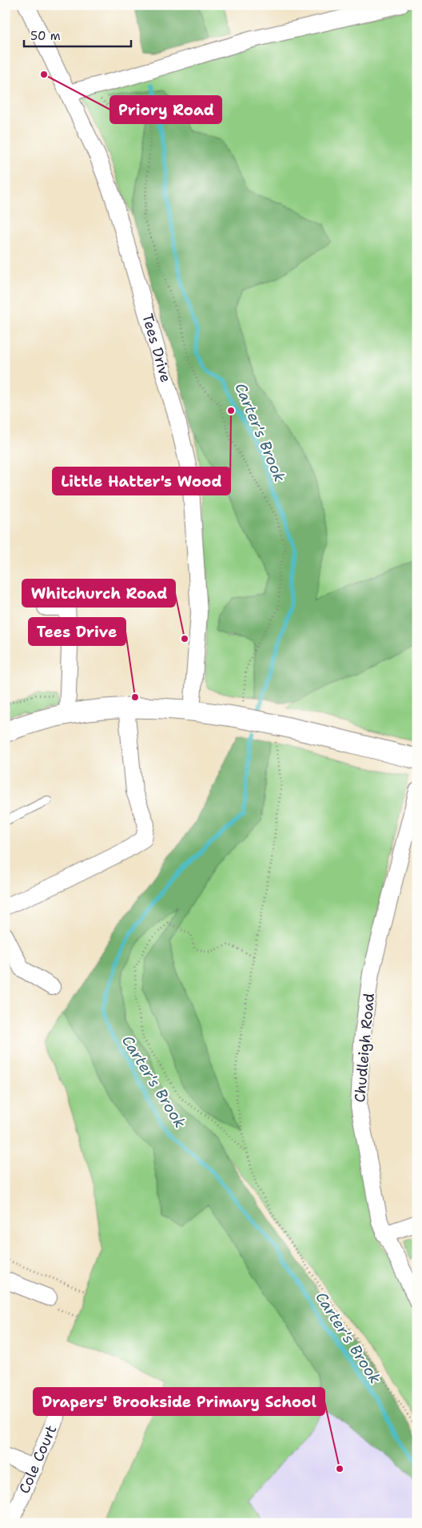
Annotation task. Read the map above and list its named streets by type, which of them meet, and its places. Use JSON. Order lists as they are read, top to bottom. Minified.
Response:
{"streets":{"street":["Tees Drive","Chudleigh Road","Cole Court"]},"water":["Carter's Brook"],"places":["Priory Road","Little Hatter's Wood","Whitchurch Road","Tees Drive","Drapers' Brookside Primary School"],"scale_bar":"50 m"}
